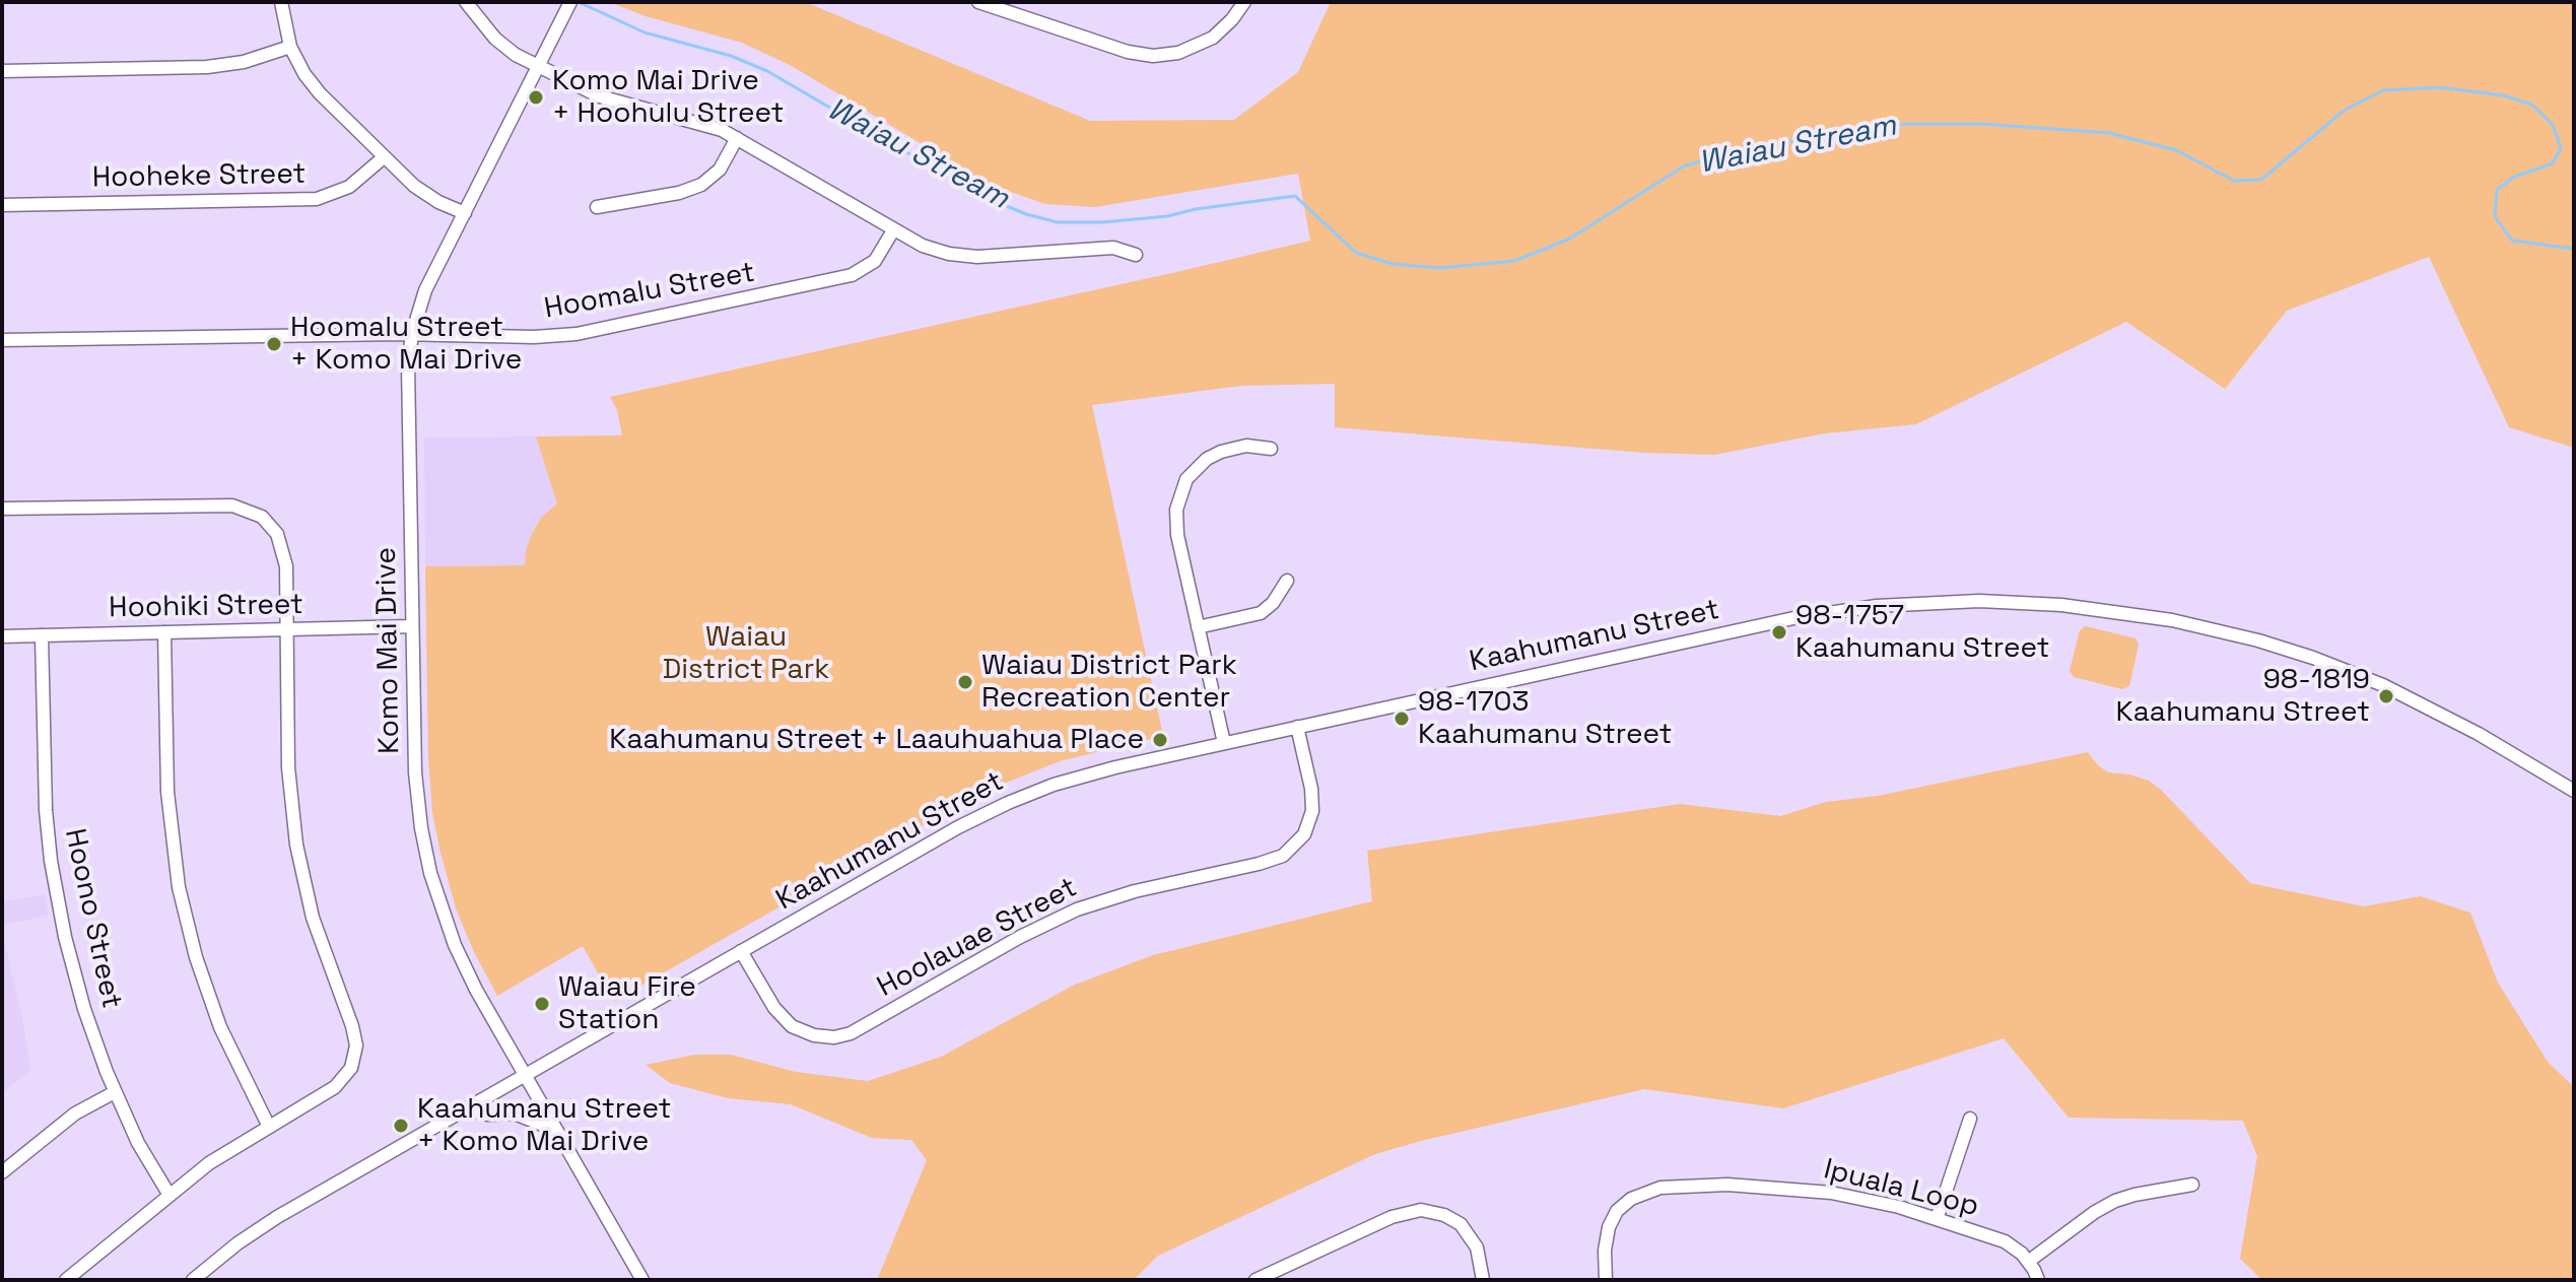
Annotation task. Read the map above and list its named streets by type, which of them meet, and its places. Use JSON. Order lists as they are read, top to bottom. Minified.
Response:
{"streets":{"street":["Hooheke Street","Hoomalu Street","Hoohiki Street","Kaahumanu Street","Komo Mai Drive","Hoono Street","Hoolauae Street","Ipuala Loop"]},"crossings":[["Hoomalu Street","Komo Mai Drive"],["Hoohiki Street","Komo Mai Drive"],["Hoohiki Street","Hoono Street"],["Kaahumanu Street","Komo Mai Drive"],["Kaahumanu Street","Hoolauae Street"]],"water":["Waiau Stream"],"parks":["Waiau District Park"],"places":["Komo Mai Drive + Hoohulu Street","Hoomalu Street + Komo Mai Drive","98-1757 Kaahumanu Street","Waiau District Park Recreation Center","98-1819 Kaahumanu Street","98-1703 Kaahumanu Street","Kaahumanu Street + Laauhuahua Place","Waiau Fire Station","Kaahumanu Street + Komo Mai Drive"]}
